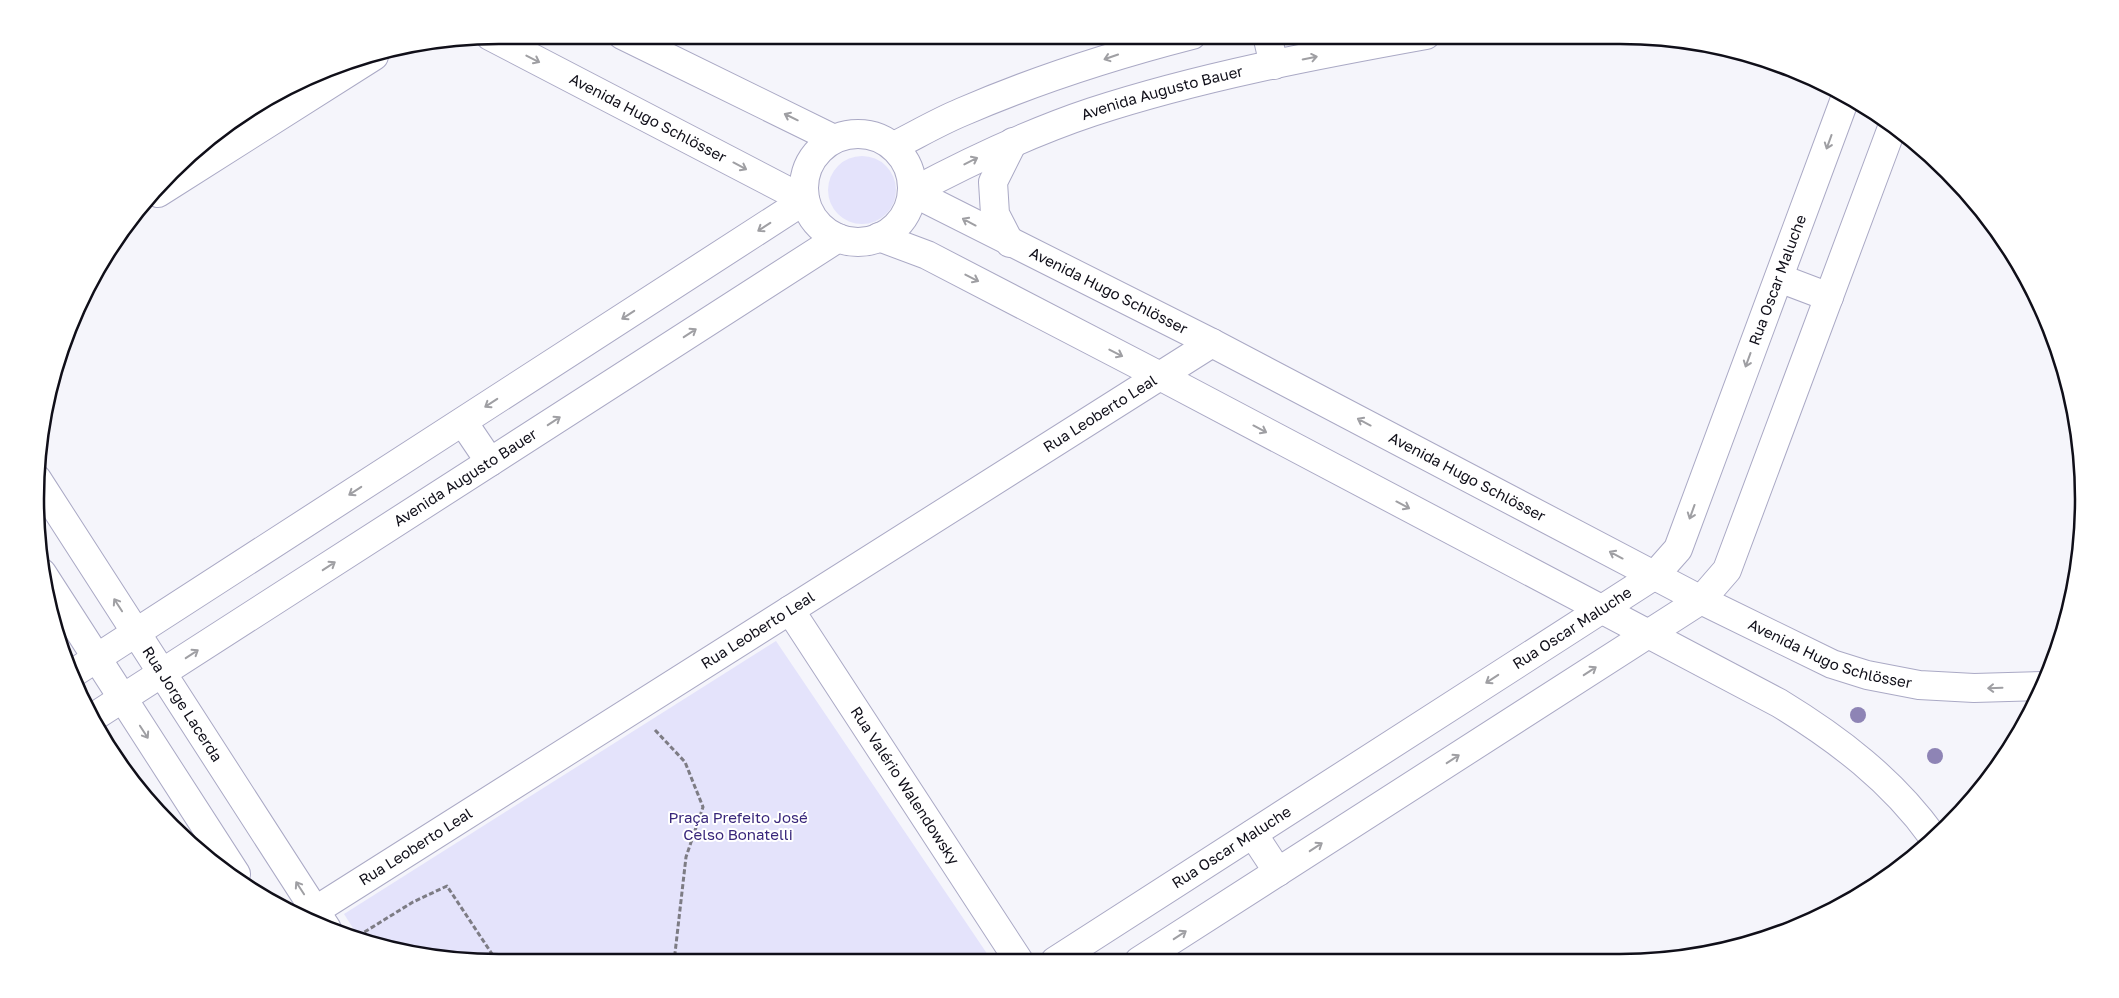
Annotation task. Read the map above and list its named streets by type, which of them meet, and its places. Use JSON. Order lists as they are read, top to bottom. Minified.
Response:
{"streets":{"street":["Avenida Augusto Bauer","Avenida Hugo Schlösser","Rua Oscar Maluche","Rua Leoberto Leal","Rua Jorge Lacerda","Rua Valério Walendowsky"]},"crossings":[["Avenida Augusto Bauer","Avenida Hugo Schlösser"],["Avenida Augusto Bauer","Rua Jorge Lacerda"],["Avenida Hugo Schlösser","Rua Oscar Maluche"],["Avenida Hugo Schlösser","Rua Leoberto Leal"],["Rua Leoberto Leal","Rua Valério Walendowsky"]],"parks":["Praça Prefeito José Celso Bonatelli"]}
